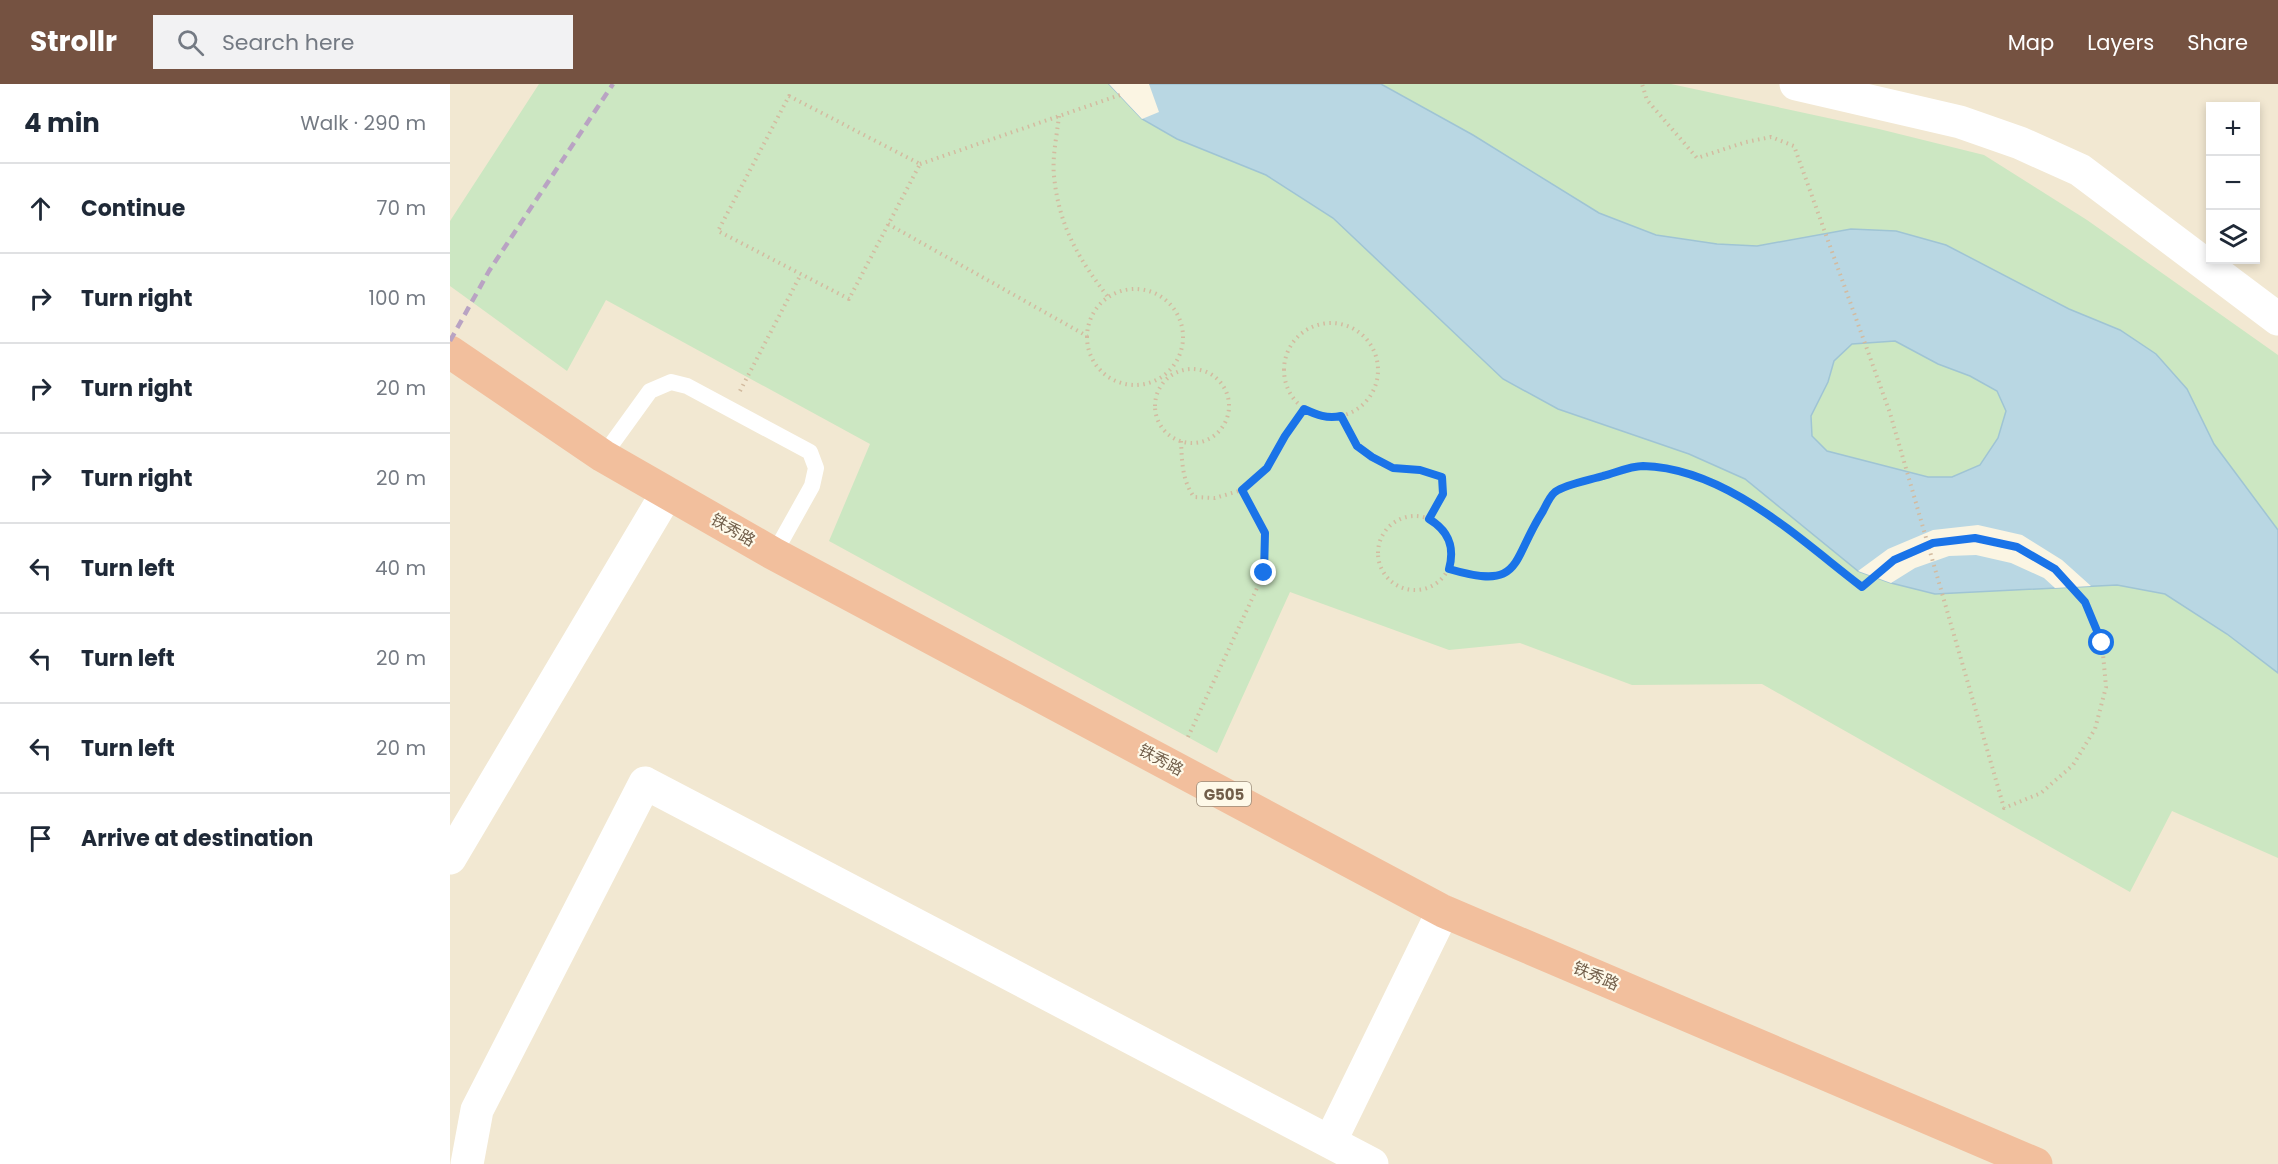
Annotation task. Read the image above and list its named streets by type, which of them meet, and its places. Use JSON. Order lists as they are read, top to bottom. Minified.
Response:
{"streets":{"highway":["铁秀路","G505"]},"page":{"header":"Strollr","search":"Search here","nav":["Map","Layers","Share"],"heading":["4 min","Walk · 290 m"],"map_buttons":["+","−"],"list":[["Continue","70 m"],["Turn right","100 m"],["Turn right","20 m"],["Turn right","20 m"],["Turn left","40 m"],["Turn left","20 m"],["Turn left","20 m"],"Arrive at destination"]}}
